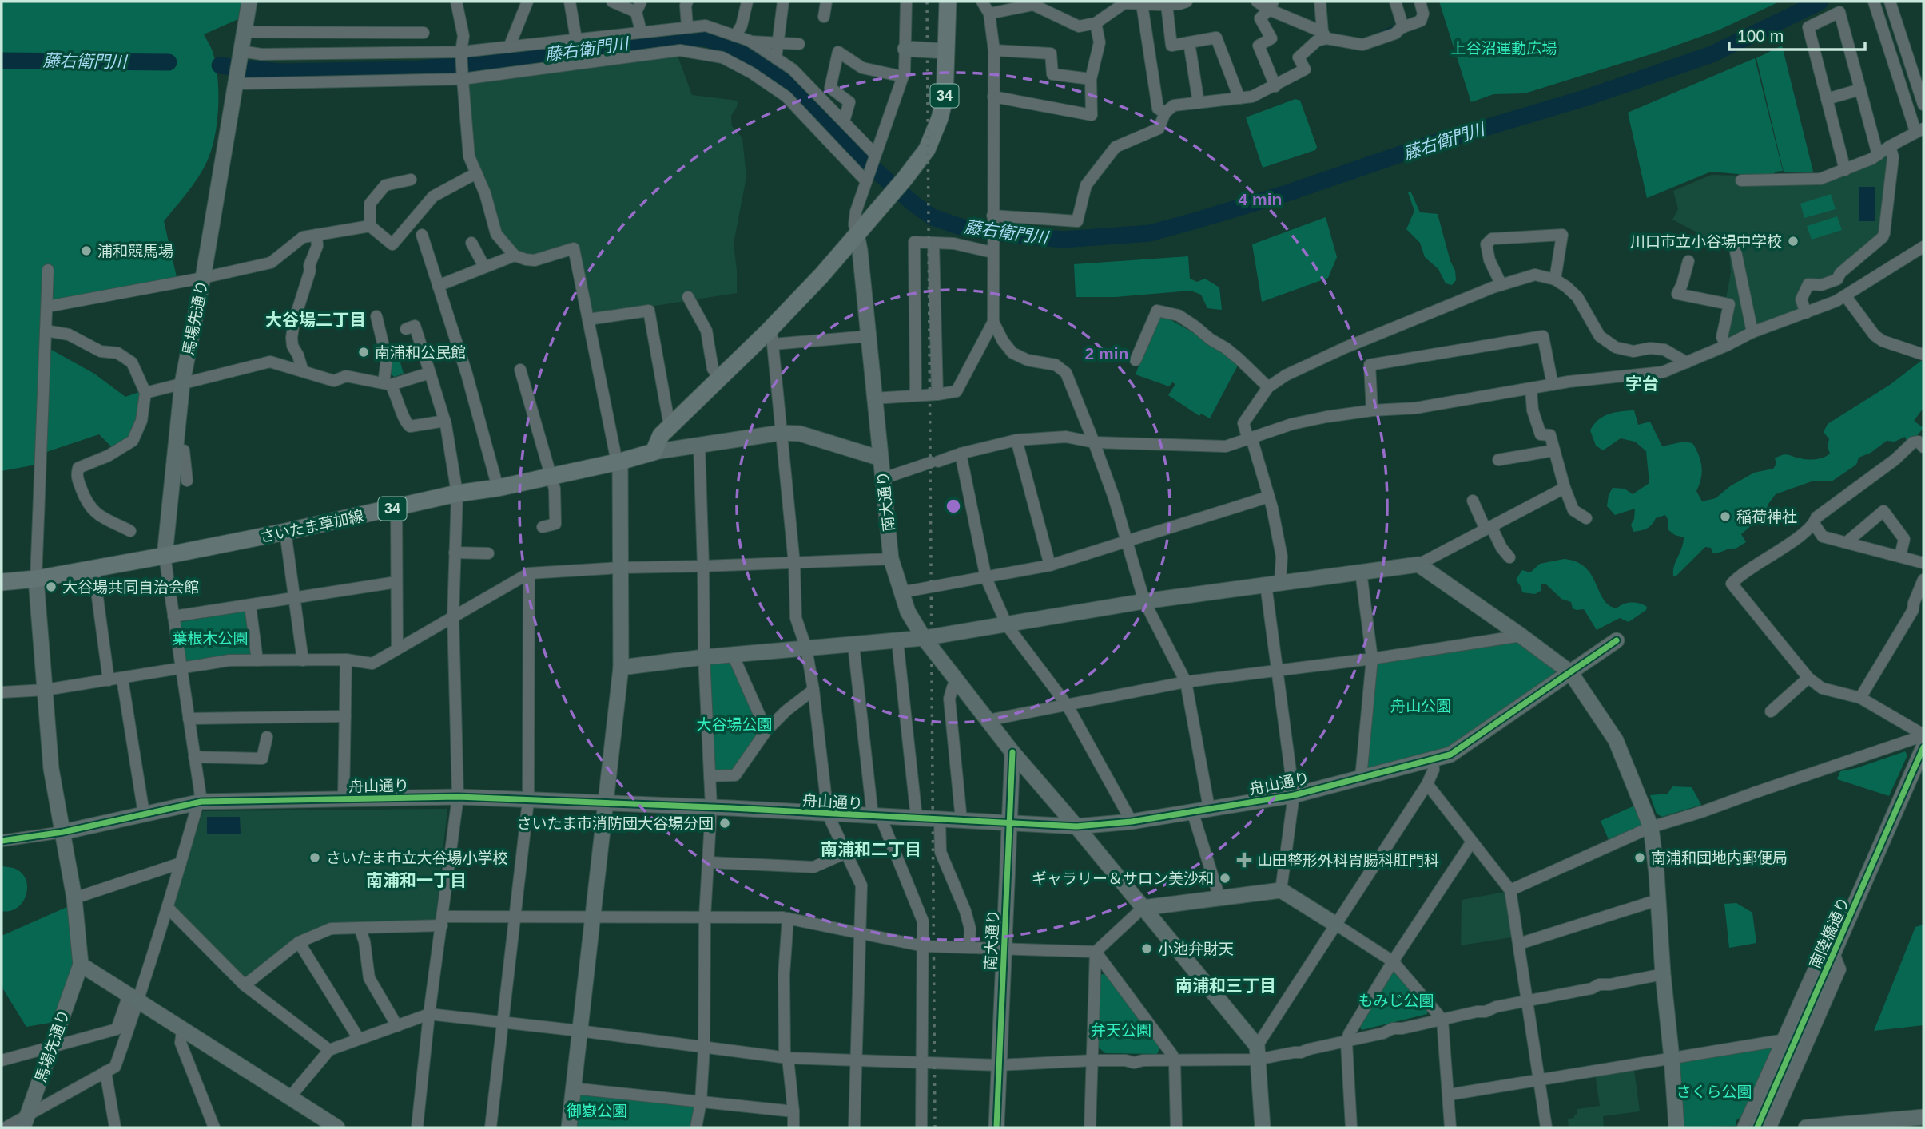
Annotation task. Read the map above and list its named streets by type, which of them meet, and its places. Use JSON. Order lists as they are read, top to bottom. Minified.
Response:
{"streets":{"main road":["34","さいたま草加線"],"street":["馬場先通り","南大通り","舟山通り","南陸橋通り"]},"crossings":[["34","南大通り"],["34","さいたま草加線"],["馬場先通り","さいたま草加線"],["南大通り","舟山通り"]],"districts":["大谷場二丁目","字台","南浦和二丁目","南浦和一丁目","南浦和三丁目"],"water":["藤右衛門川"],"parks":["上谷沼運動広場","葉根木公園","舟山公園","大谷場公園","もみじ公園","弁天公園","さくら公園","御嶽公園"],"places":{"other":["川口市立小谷場中学校","浦和競馬場","南浦和公民館","稲荷神社","大谷場共同自治会館","さいたま市消防団大谷場分団","さいたま市立大谷場小学校","南浦和団地内郵便局","ギャラリー＆サロン美沙和","小池弁財天"],"health":["山田整形外科胃腸科肛門科"]},"scale_bar":"100 m","rings":["4 min","2 min"]}
